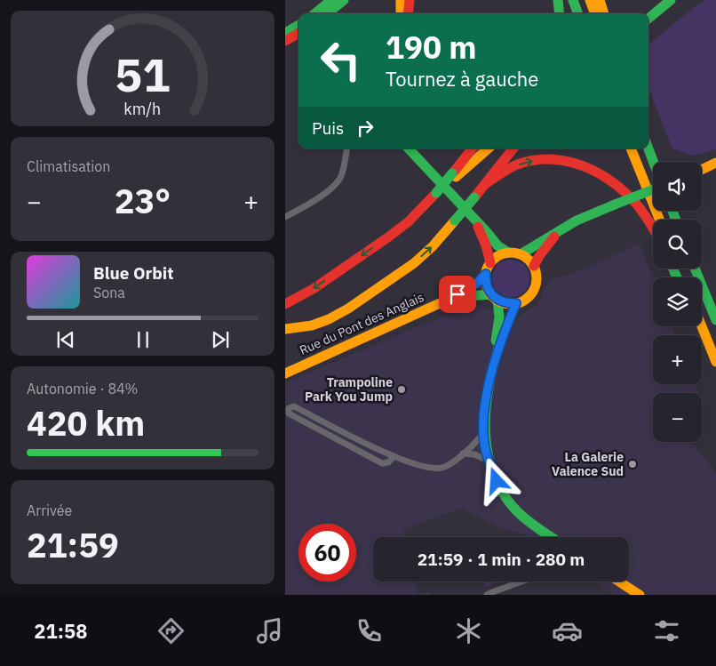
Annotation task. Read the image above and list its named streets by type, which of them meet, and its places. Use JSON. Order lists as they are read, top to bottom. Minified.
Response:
{"streets":{"main road":["Rue du Pont des Anglais"]},"places":["Trampoline Park You Jump","La Galerie Valence Sud"],"page":{"turn":["190 m","Tournez à gauche"],"then":"Puis","tile":["Climatisation",["Autonomie · 84%","420 km"],["Arrivée","21:59"]],"map_buttons":["+","−"],"heat":["−","23°","+"],"song":["Blue Orbit","Sona"],"limit":"60","trip":"21:59 · 1 min · 280 m","tabs":"21:58","gauge":["51","km/h"]}}
